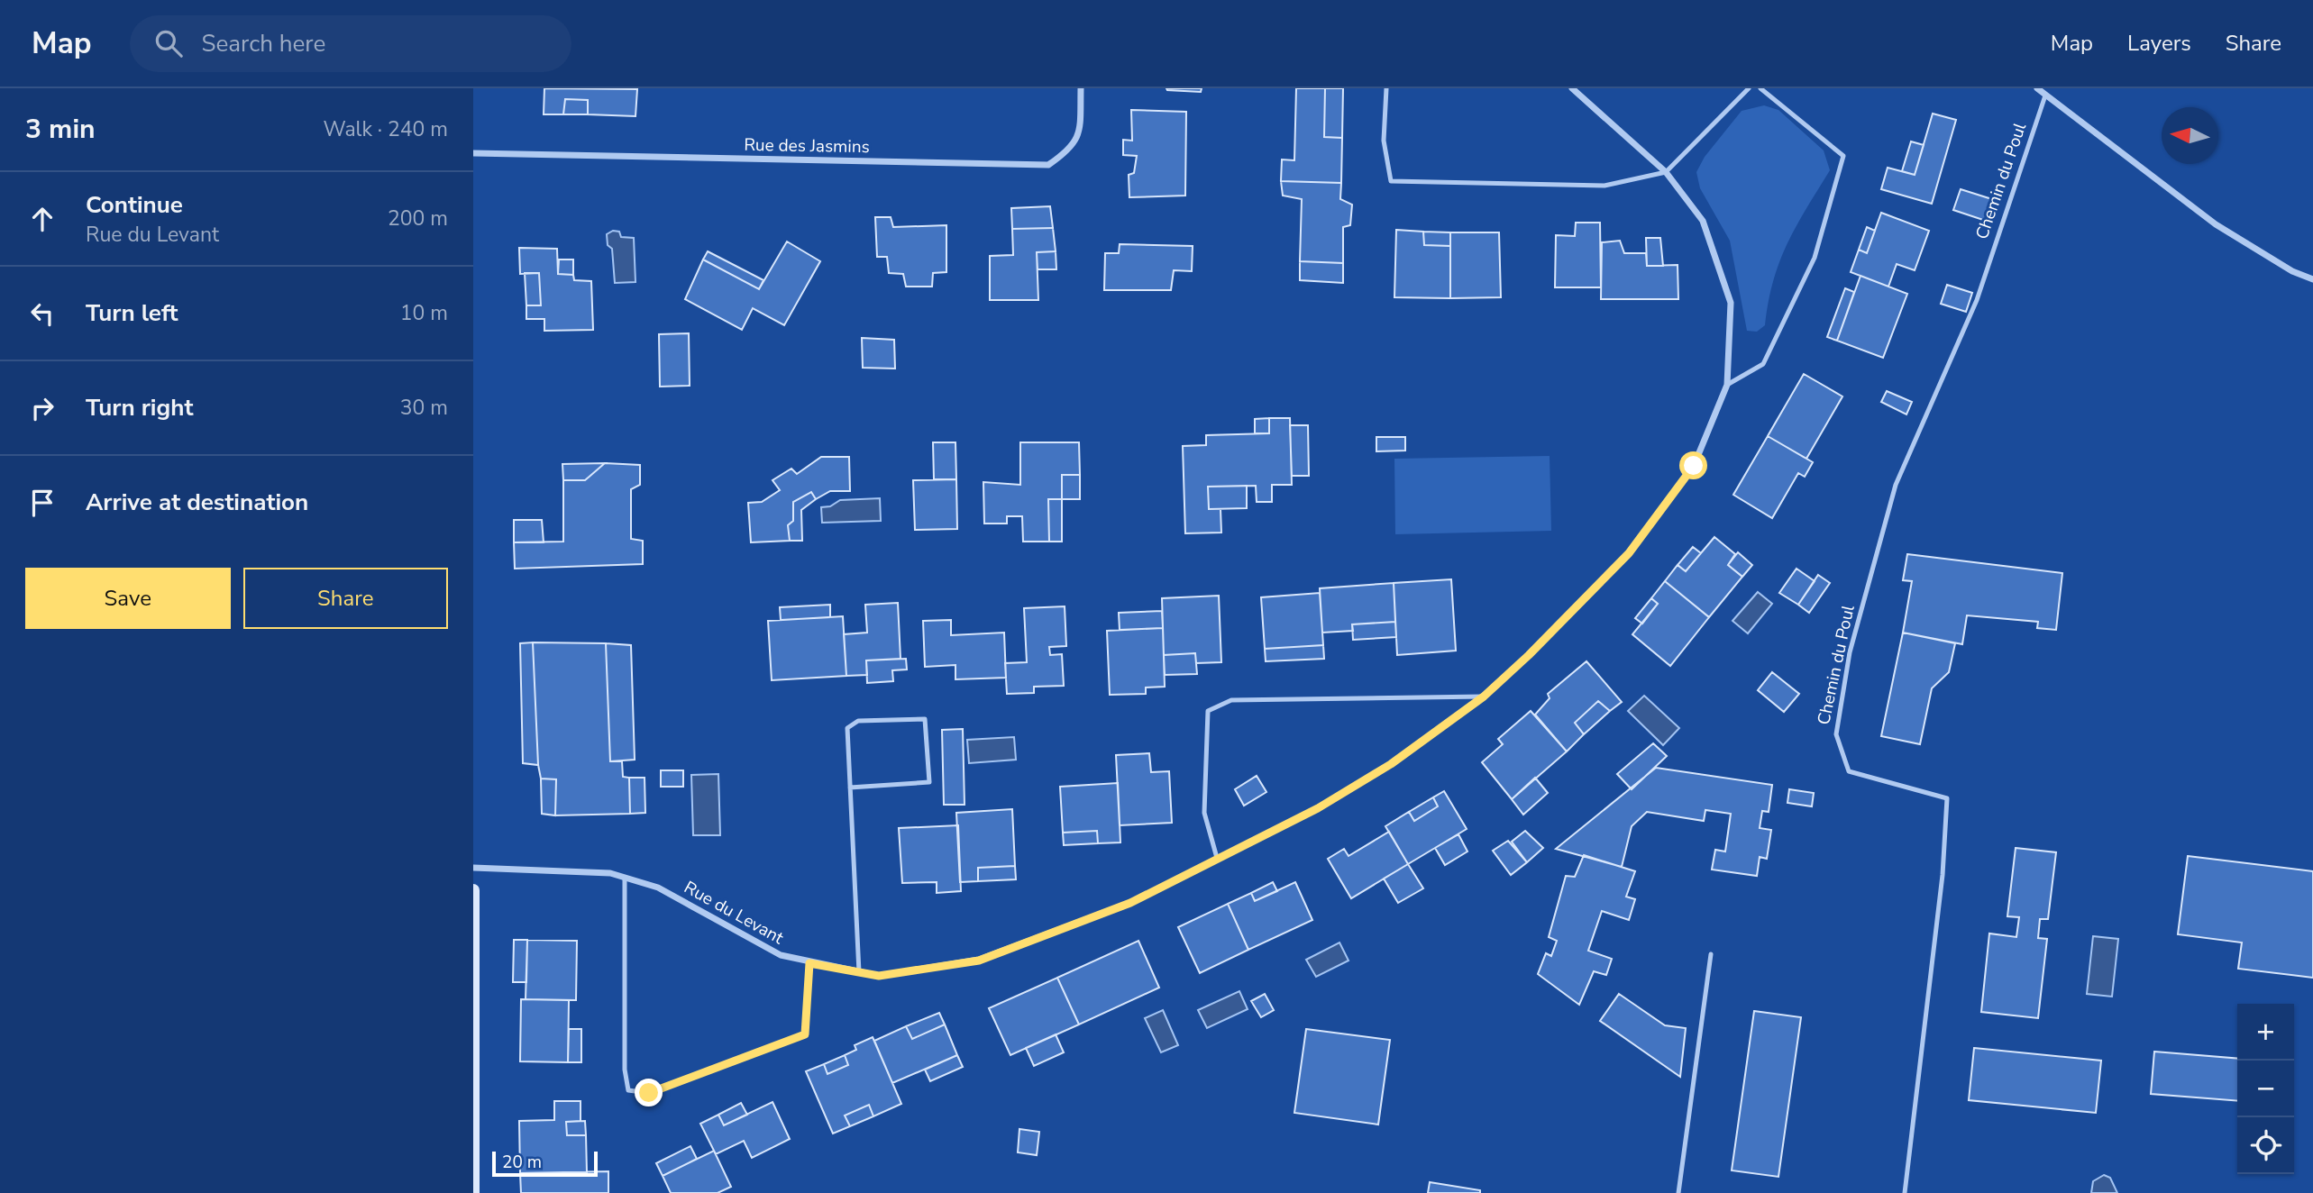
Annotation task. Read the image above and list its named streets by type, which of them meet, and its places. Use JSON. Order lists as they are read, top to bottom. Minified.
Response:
{"streets":{"street":["Rue des Jasmins","Rue du Levant"],"lane":["Chemin du Poul"]},"scale_bar":"20 m","north":"left","page":{"header":"Map","search":"Search here","nav":["Map","Layers","Share"],"heading":["3 min","Walk · 240 m"],"list":[["Continue","Rue du Levant","200 m"],["Turn left","10 m"],["Turn right","30 m"],"Arrive at destination"],"buttons":["Save","Share"],"map_buttons":["+","−"],"scale":"20 m"}}
